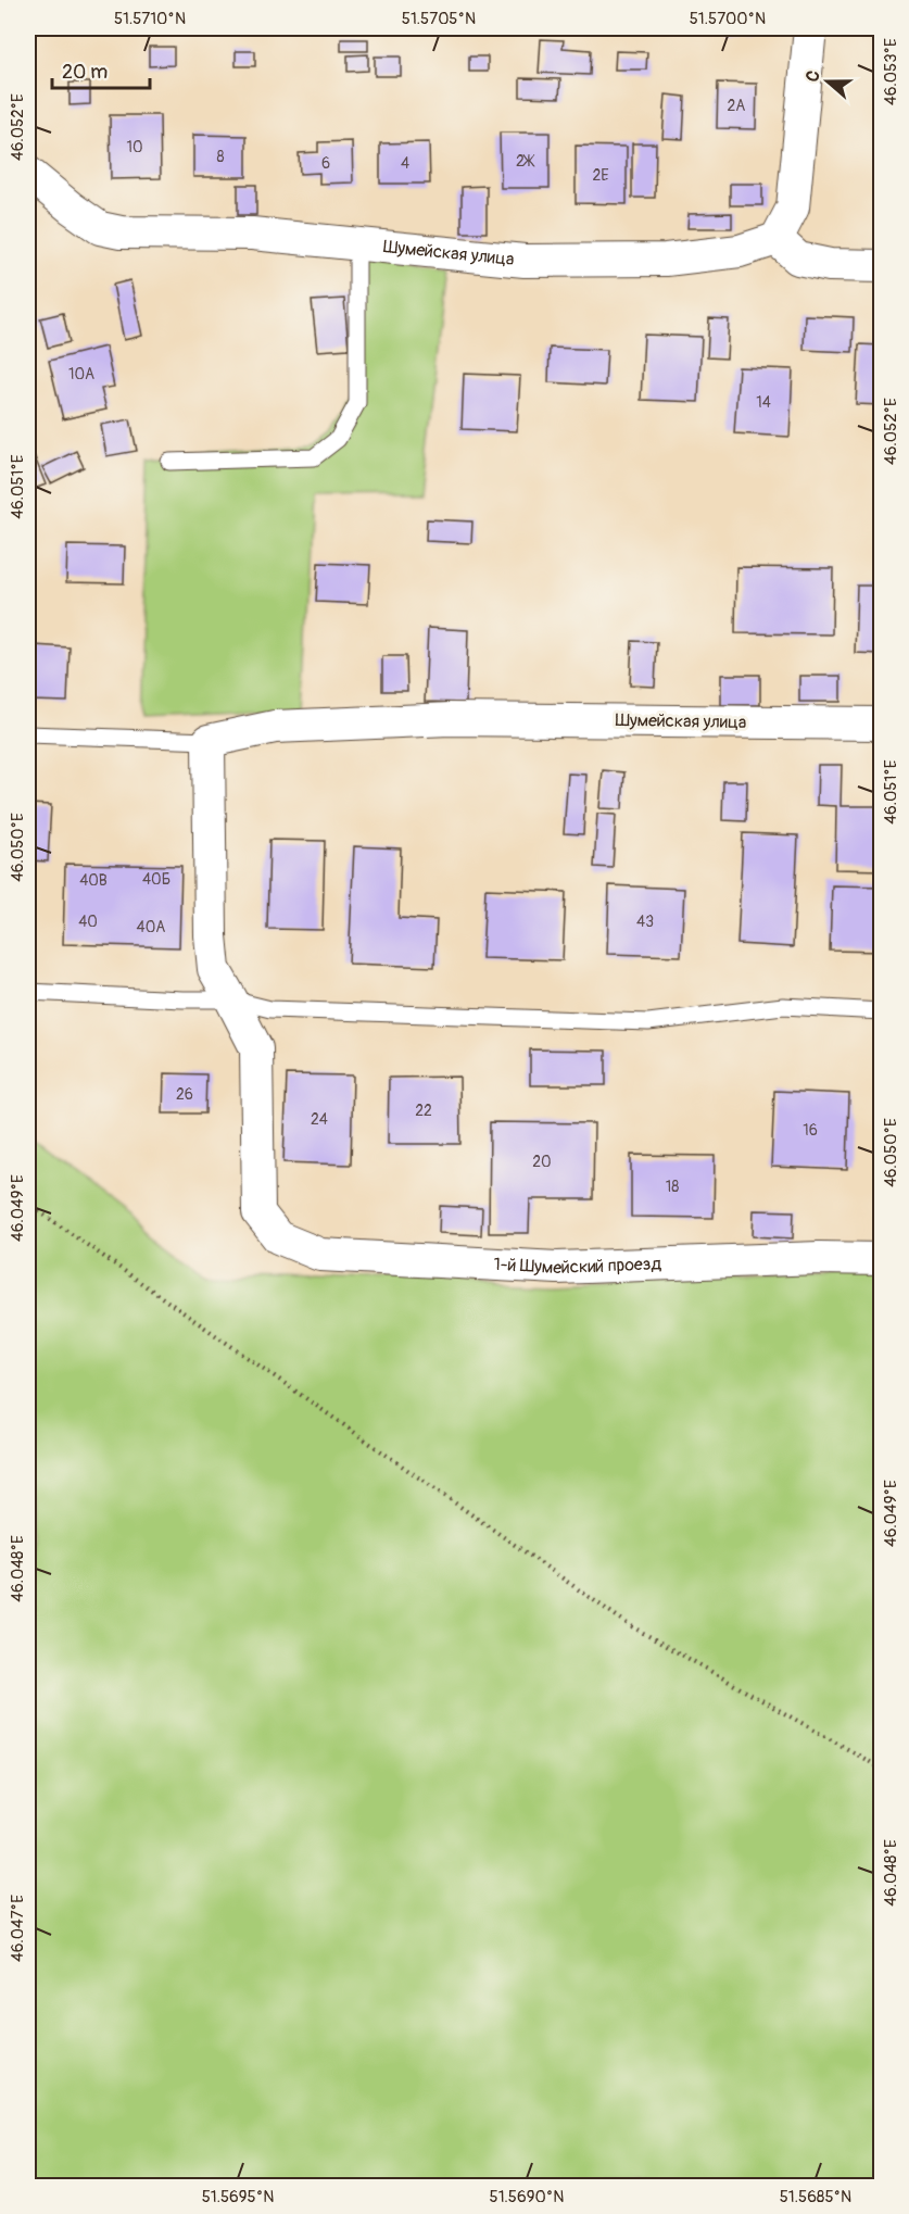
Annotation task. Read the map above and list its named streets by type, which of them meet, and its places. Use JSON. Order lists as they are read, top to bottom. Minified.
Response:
{"streets":{"street":["Шумейская улица","1-й Шумейский проезд"]},"house_numbers":["2А","10","8","2Ж","6","4","2Е","10А","14","40Б","40В","40","43","40А","26","22","24","16","20","18"],"scale_bar":"20 m","north":"left","coordinates":["51.5710°N","51.5705°N","51.5700°N","46.053°E","46.052°E","46.051°E","46.050°E","46.049°E","46.048°E","46.047°E","51.5695°N","51.5690°N","51.5685°N"]}
